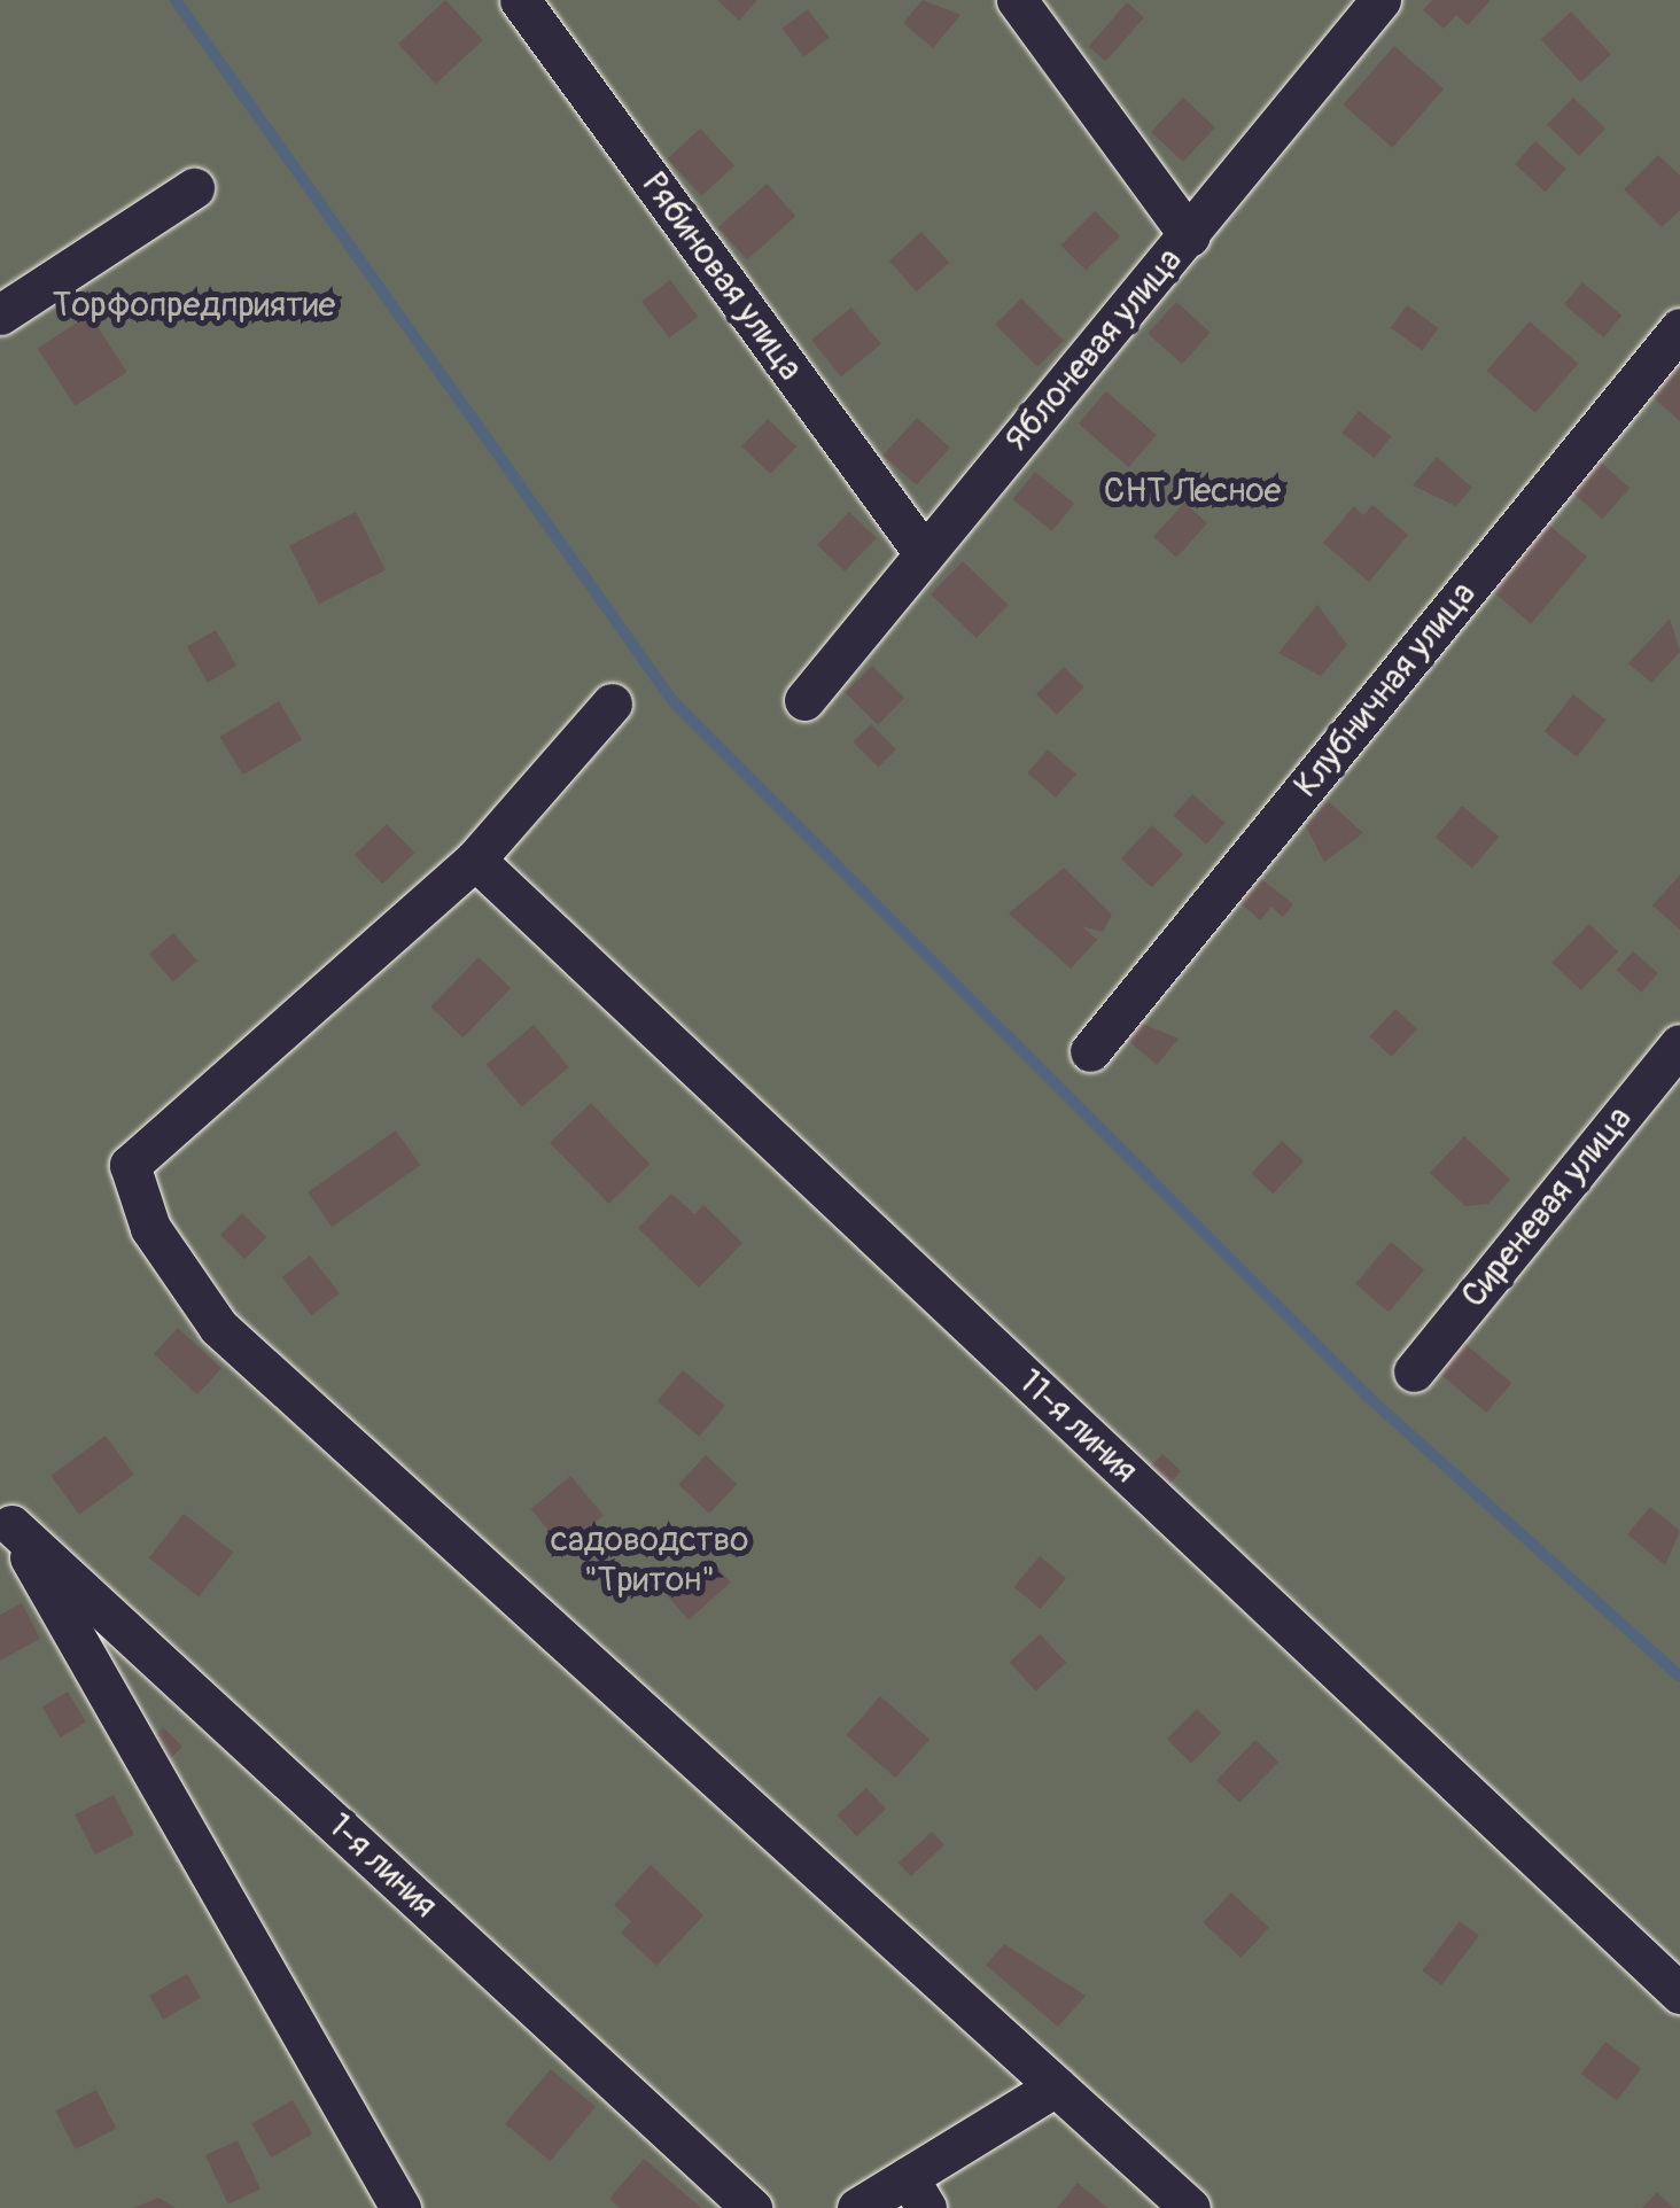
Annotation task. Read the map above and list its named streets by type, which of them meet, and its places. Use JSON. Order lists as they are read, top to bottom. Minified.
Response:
{"streets":{"street":["Рябиновая улица","Яблоневая улица","Клубничная улица","Сиреневая улица","11-я линия","1-я линия"]},"crossings":[["Рябиновая улица","Яблоневая улица"]],"parks":["Торфопредприятие","СНТ Лесное","садоводство \"Тритон\""]}
